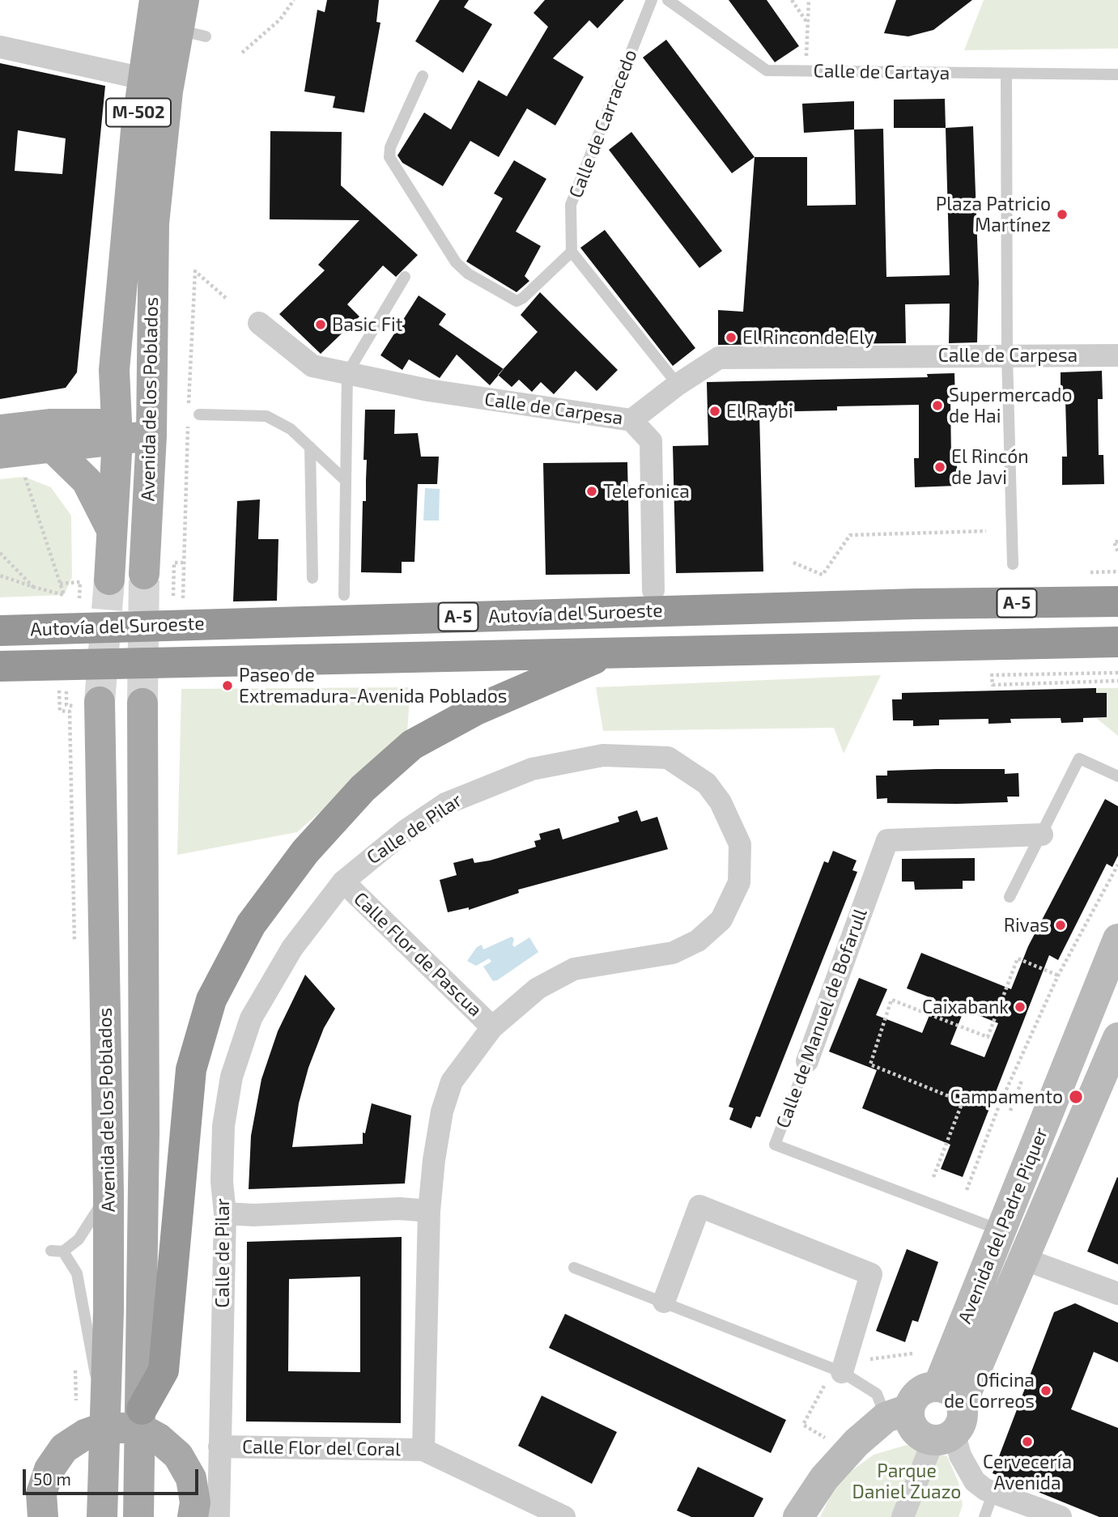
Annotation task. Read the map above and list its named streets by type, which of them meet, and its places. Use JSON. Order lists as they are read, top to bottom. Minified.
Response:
{"streets":{"highway":["A-5","Autovía del Suroeste"],"main road":["M-502","Avenida de los Poblados"],"street":["Calle de Carpesa","Calle de Pilar","Calle Flor de Pascua","Calle de Manuel de Bofarull","Avenida del Padre Piquer","Calle Flor del Coral"],"lane":["Calle de Cartaya","Calle de Carracedo"]},"crossings":[["Calle de Pilar","Calle Flor de Pascua"],["Calle de Pilar","Calle Flor del Coral"],["Calle de Manuel de Bofarull","Avenida del Padre Piquer"]],"parks":["Parque Daniel Zuazo"],"places":["Plaza Patricio Martínez","Basic Fit","El Rincon de Ely","Supermercado de Hai","El Raybi","El Rincón de Javi","Telefonica","Paseo de Extremadura-Avenida Poblados","Rivas","Caixabank","Campamento","Oficina de Correos","Cervecería Avenida"],"scale_bar":"50 m"}
